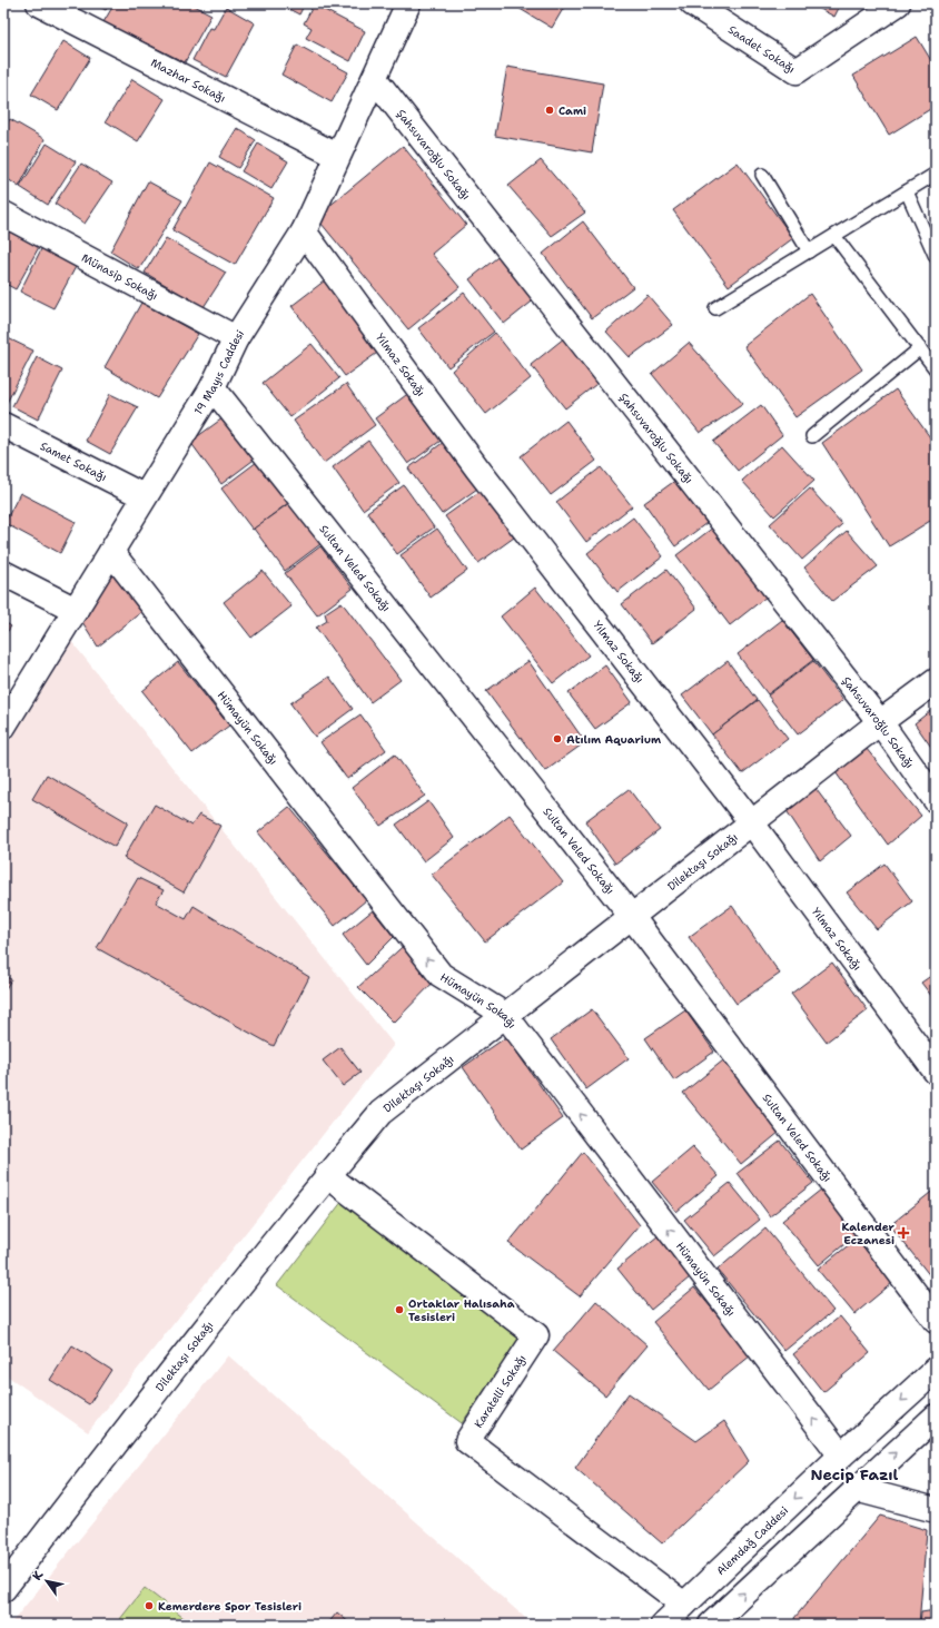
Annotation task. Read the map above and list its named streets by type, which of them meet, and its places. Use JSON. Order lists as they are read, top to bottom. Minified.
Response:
{"streets":{"street":["Saadet Sokağı","Mazhar Sokağı","Şahsuvaroğlu Sokağı","Münasip Sokağı","Yılmaz Sokağı","19 Mayıs Caddesi","Samet Sokağı","Sultan Veled Sokağı","Hümayün Sokağı","Dilektaşı Sokağı","Karatelli Sokağı","Alemdağ Caddesi"]},"crossings":[["Mazhar Sokağı","19 Mayıs Caddesi"],["Şahsuvaroğlu Sokağı","19 Mayıs Caddesi"],["Şahsuvaroğlu Sokağı","Dilektaşı Sokağı"],["Münasip Sokağı","19 Mayıs Caddesi"],["Yılmaz Sokağı","19 Mayıs Caddesi"],["Yılmaz Sokağı","Dilektaşı Sokağı"],["19 Mayıs Caddesi","Samet Sokağı"],["19 Mayıs Caddesi","Sultan Veled Sokağı"],["19 Mayıs Caddesi","Hümayün Sokağı"],["Sultan Veled Sokağı","Dilektaşı Sokağı"],["Hümayün Sokağı","Dilektaşı Sokağı"],["Hümayün Sokağı","Alemdağ Caddesi"],["Dilektaşı Sokağı","Karatelli Sokağı"],["Karatelli Sokağı","Alemdağ Caddesi"]],"one_way":["Hümayün Sokağı"],"districts":["Necip Fazıl"],"places":{"other":["Cami","Atılım Aquarium","Ortaklar Halısaha Tesisleri","Kemerdere Spor Tesisleri"],"health":["Kalender Eczanesi"]},"north":"top left"}
